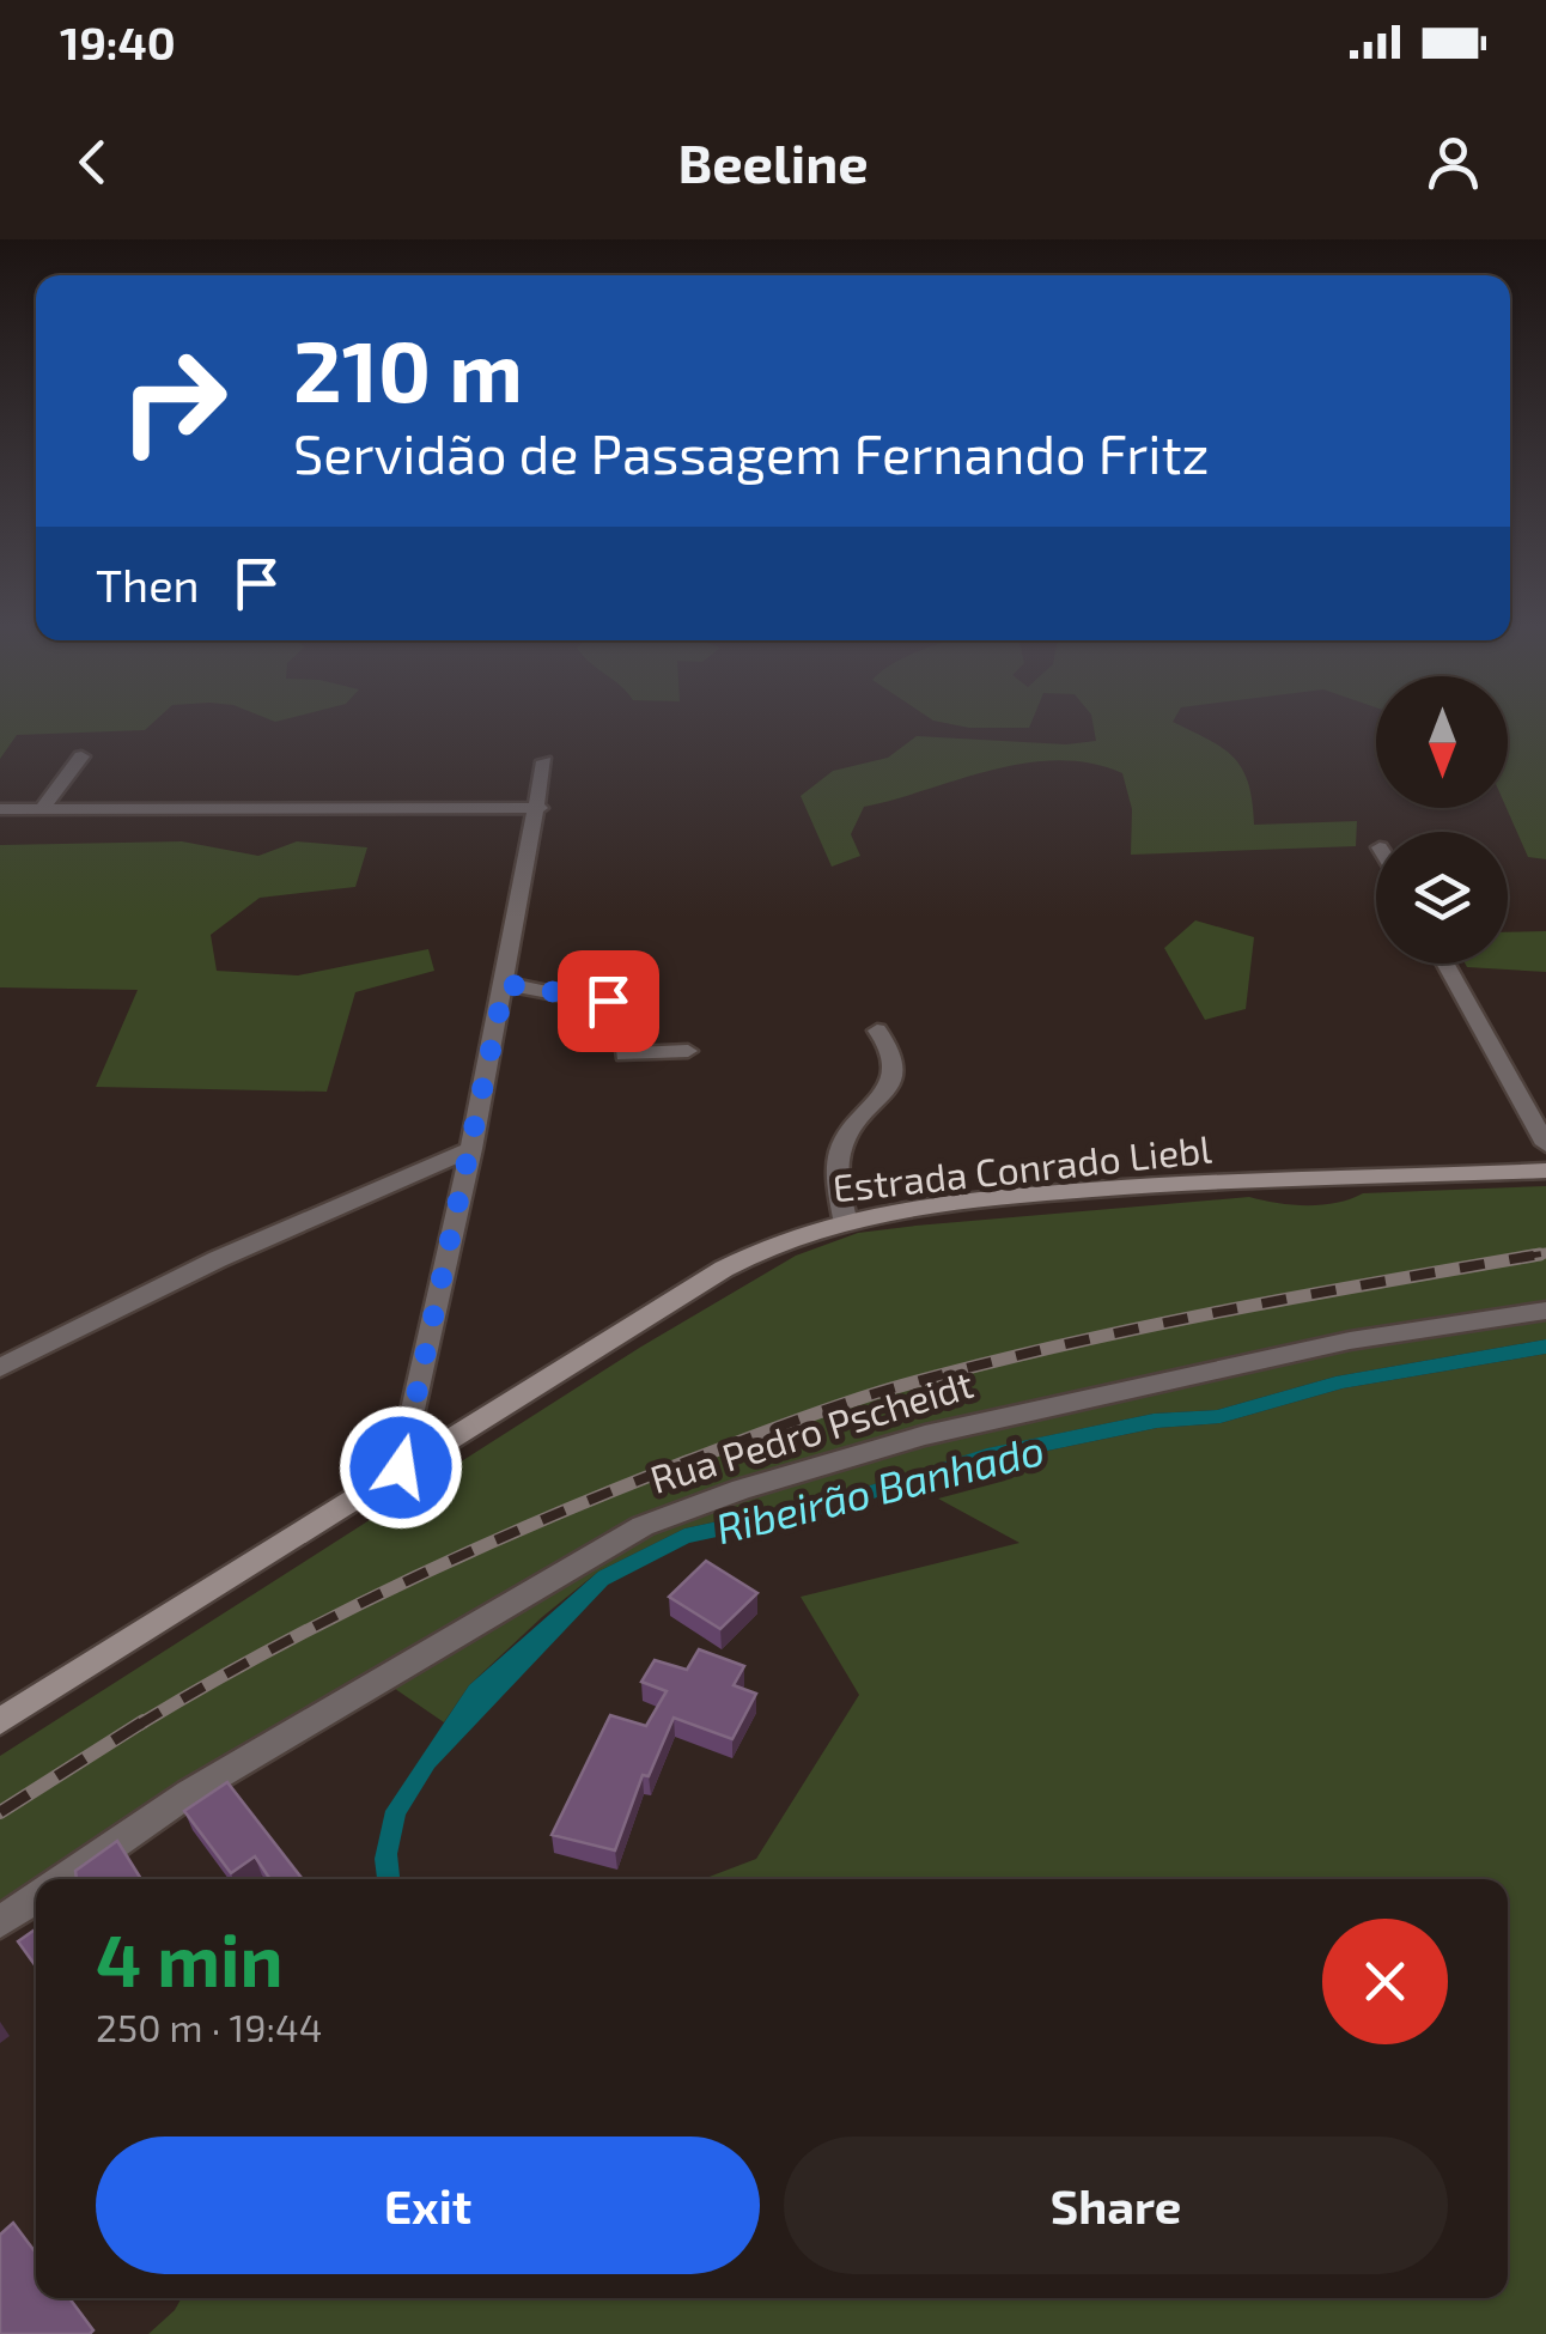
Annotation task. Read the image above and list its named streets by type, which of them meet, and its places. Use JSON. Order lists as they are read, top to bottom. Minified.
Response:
{"streets":{"main road":["Estrada Conrado Liebl"],"street":["Rua Pedro Pscheidt"]},"water":["Ribeirão Banhado"],"north":"bottom","page":{"status":"19:40","header":"Beeline","turn":["210 m","Servidão de Passagem Fernando Fritz"],"then":"Then","heading":["4 min","250 m · 19:44"],"buttons":["Exit","Share"]}}
